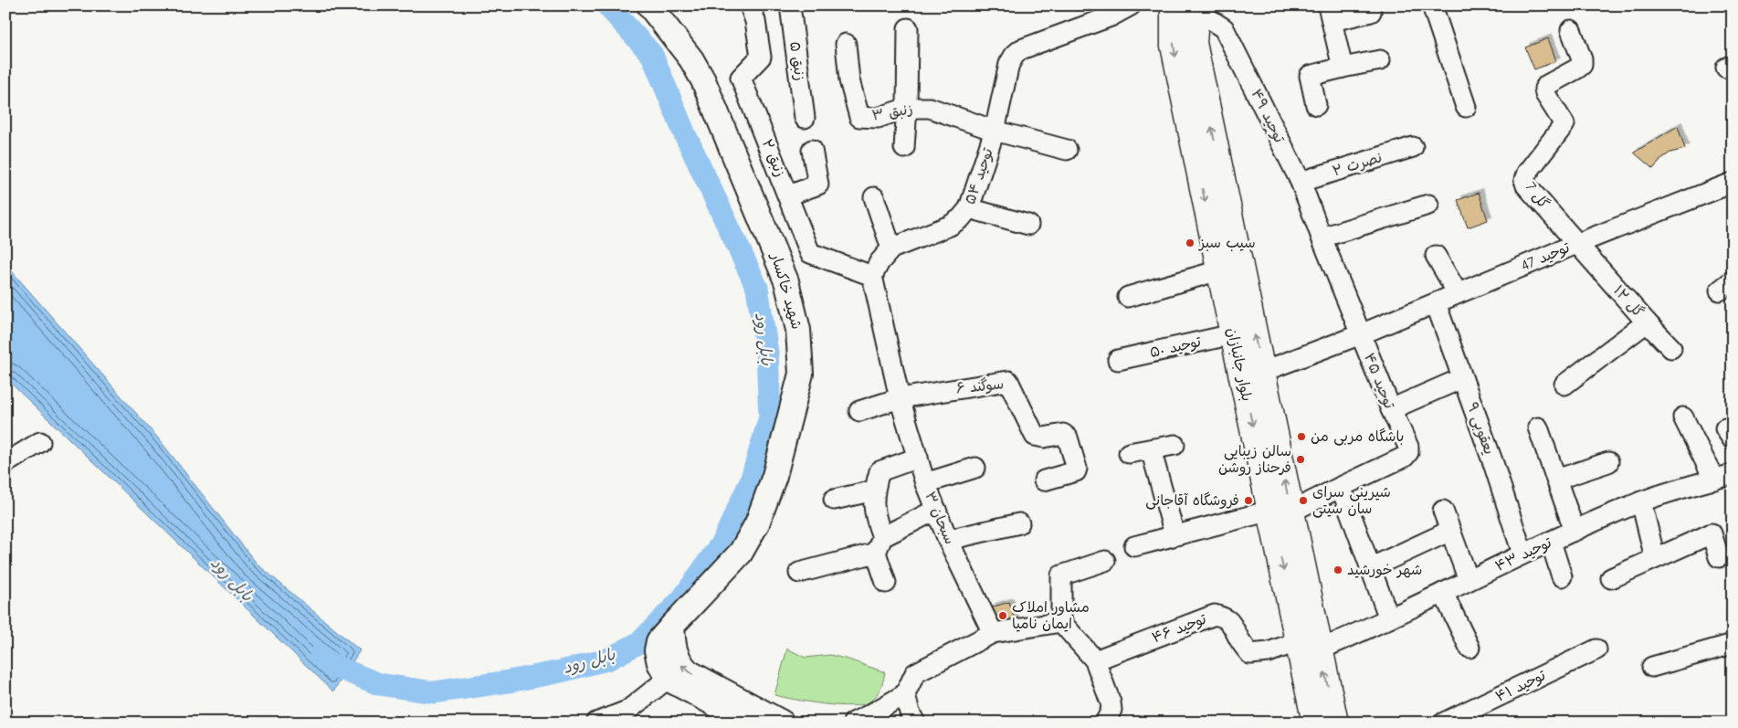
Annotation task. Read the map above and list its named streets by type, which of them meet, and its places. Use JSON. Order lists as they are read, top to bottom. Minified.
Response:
{"streets":{"highway":["بلوار جانبازان"],"main road":["شهید خاکسار"],"street":["زنبق ۵","زنبق ۳","توحید ۴۹","زنبق ۲","نصرت ۲","توحید ۵۴","گل 7","توحید 47","گل ۱۲","توحید ۵۰","توحید ۴۵","سوگند ۶","یعقوبی ۹","سبحان ۳","توحید ۴۳","توحید ۴۶","توحید ۴۱"]},"crossings":[["زنبق ۳","توحید ۵۴"],["توحید ۴۹","نصرت ۲"],["توحید ۴۹","بلوار جانبازان"],["توحید ۴۹","توحید ۴۵"],["گل 7","توحید 47"],["گل 7","گل ۱۲"],["توحید 47","گل ۱۲"],["توحید 47","بلوار جانبازان"],["توحید 47","توحید ۴۵"],["توحید 47","یعقوبی ۹"],["توحید ۵۰","بلوار جانبازان"],["بلوار جانبازان","توحید ۴۵"],["بلوار جانبازان","توحید ۴۳"],["بلوار جانبازان","توحید ۴۶"],["سوگند ۶","سبحان ۳"],["یعقوبی ۹","توحید ۴۳"],["توحید ۴۳","توحید ۴۶"]],"water":["بابل رود"],"places":["سیب سبز","باشگاه مربی من","سالن زیبایی فرحناز روشن","فروشگاه آقاجانی","شیرینی سرای سان سیتی","شهر خورشید","مشاور املاک ایمان نامیا"]}
